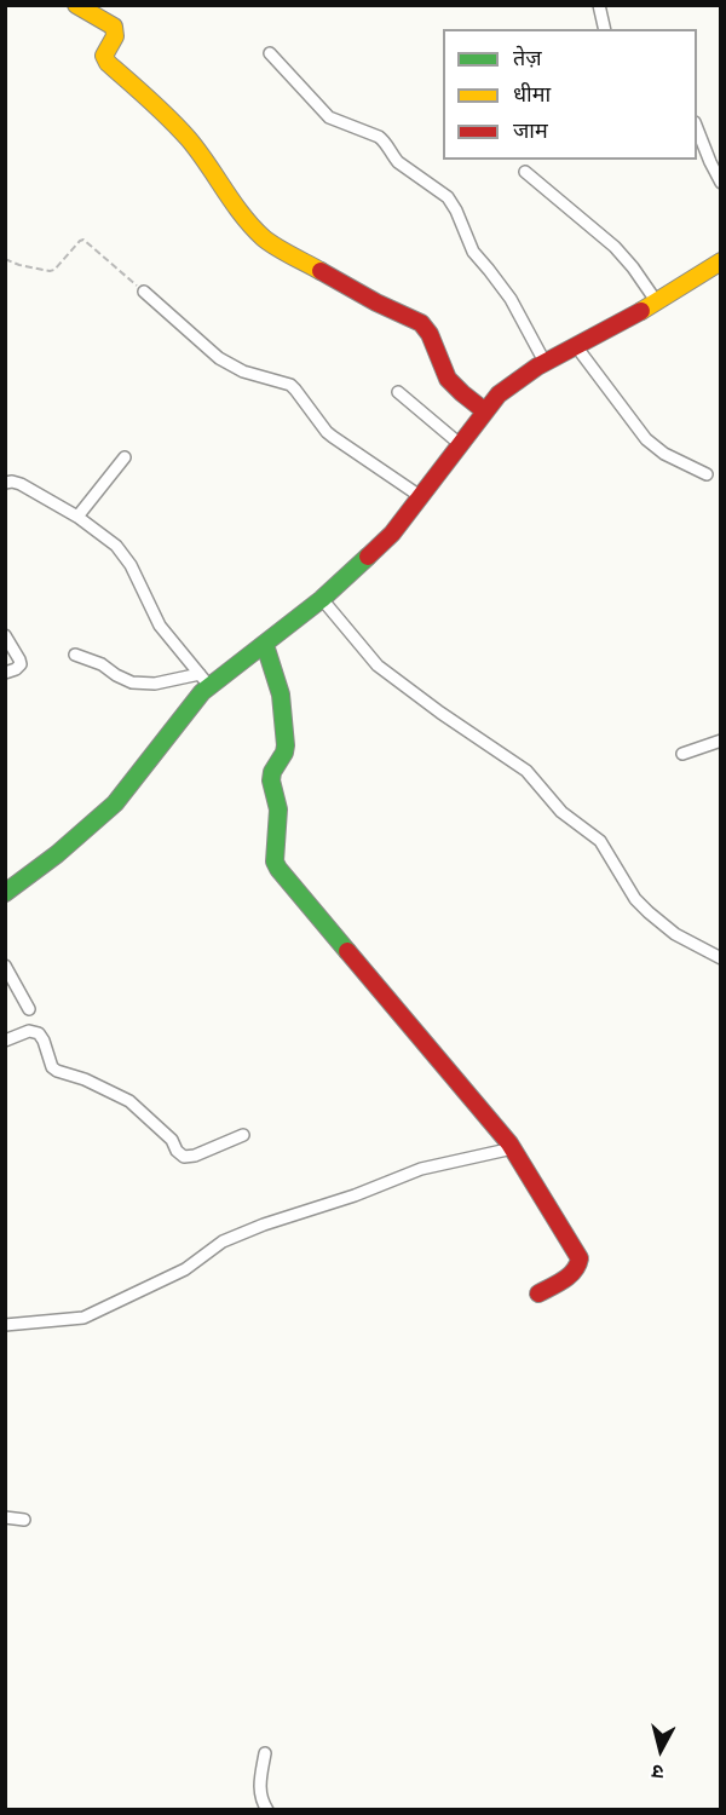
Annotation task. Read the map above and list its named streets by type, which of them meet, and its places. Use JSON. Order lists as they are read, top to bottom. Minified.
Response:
{"legend":["तेज़","धीमा","जाम"],"north":"bottom"}
